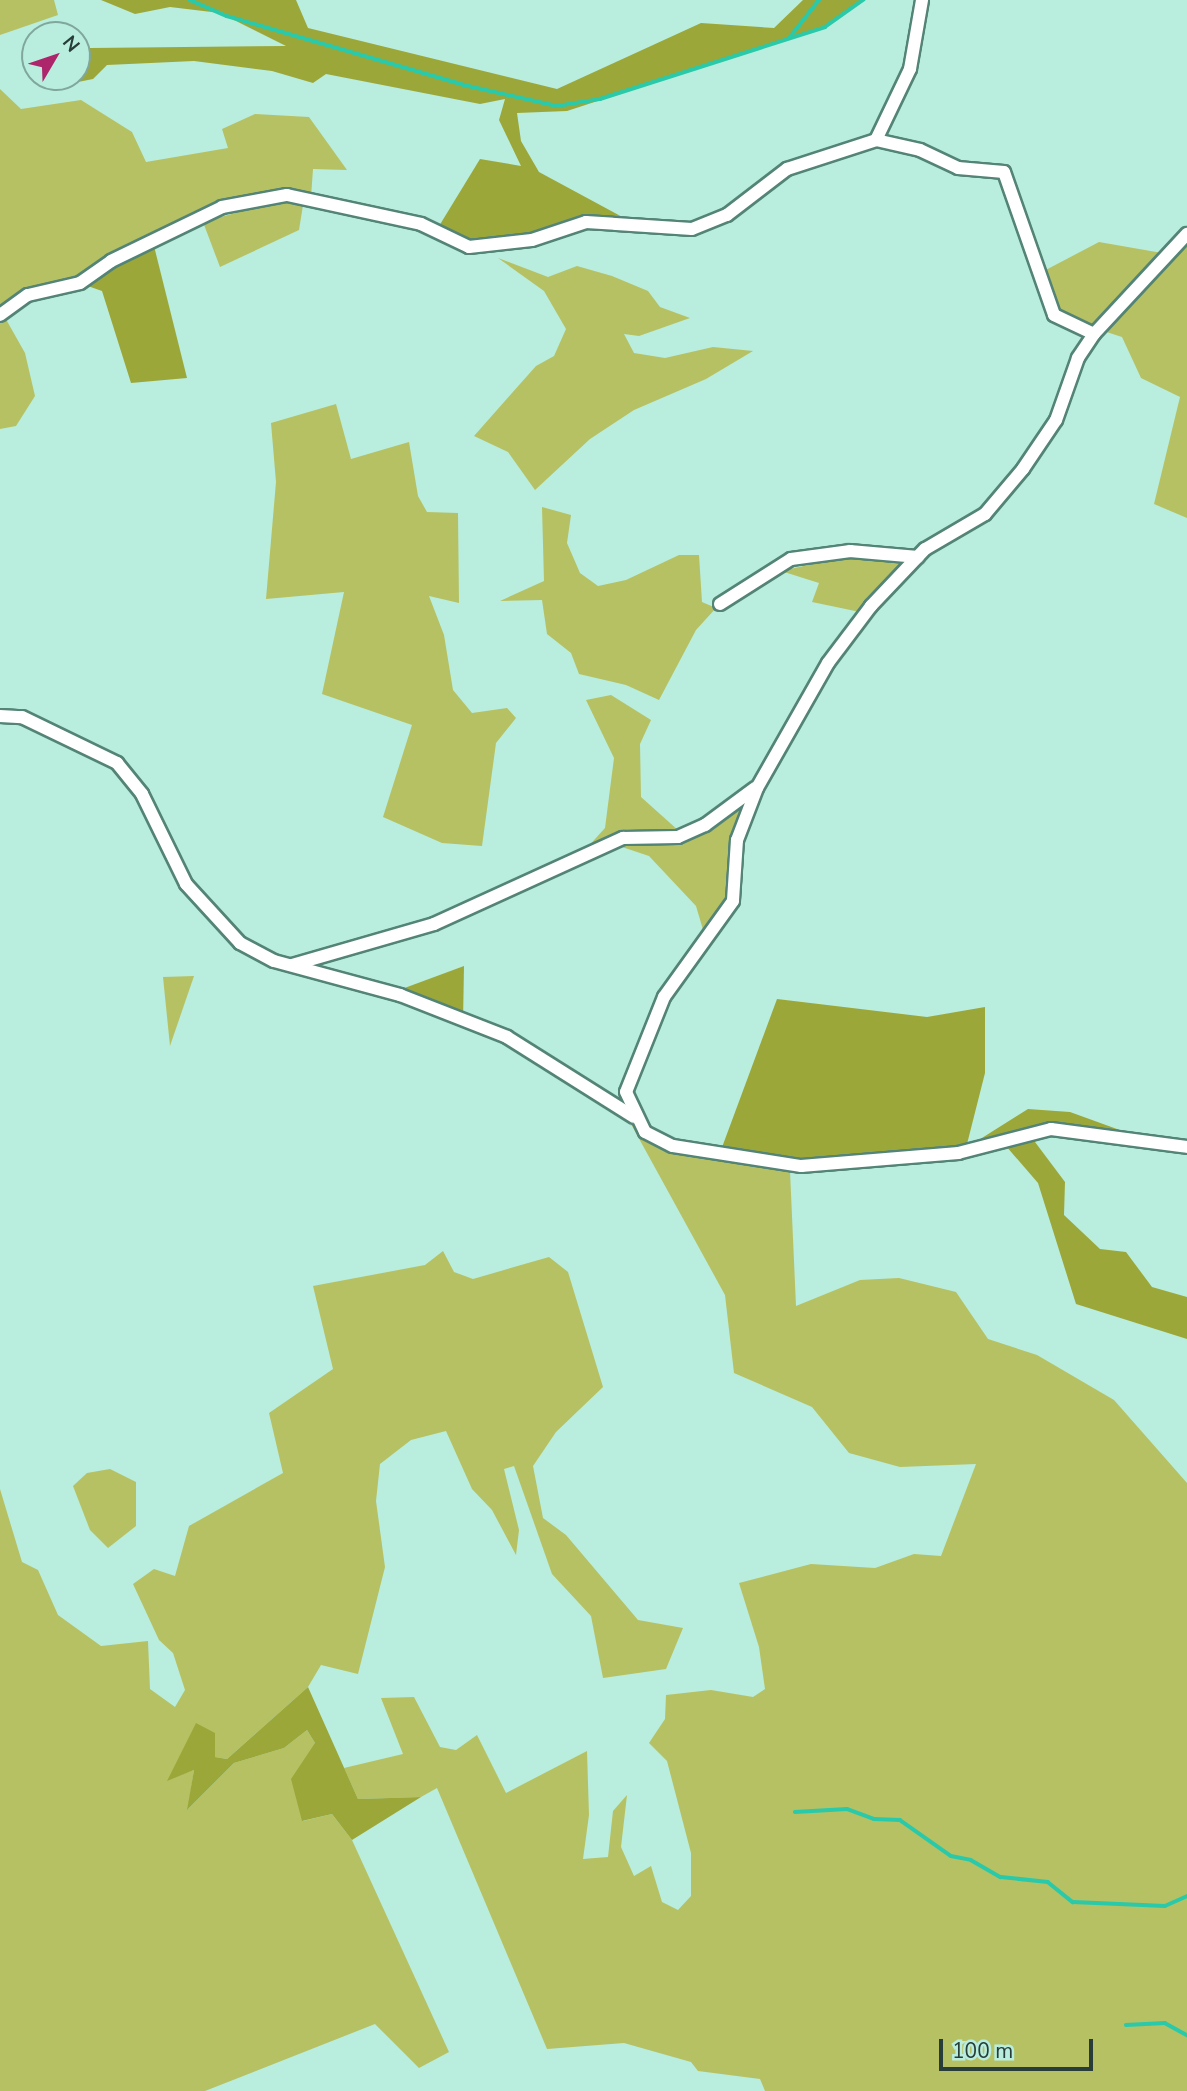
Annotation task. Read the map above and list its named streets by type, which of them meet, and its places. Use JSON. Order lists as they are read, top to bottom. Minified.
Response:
{"scale_bar":"100 m","north":"top right"}
